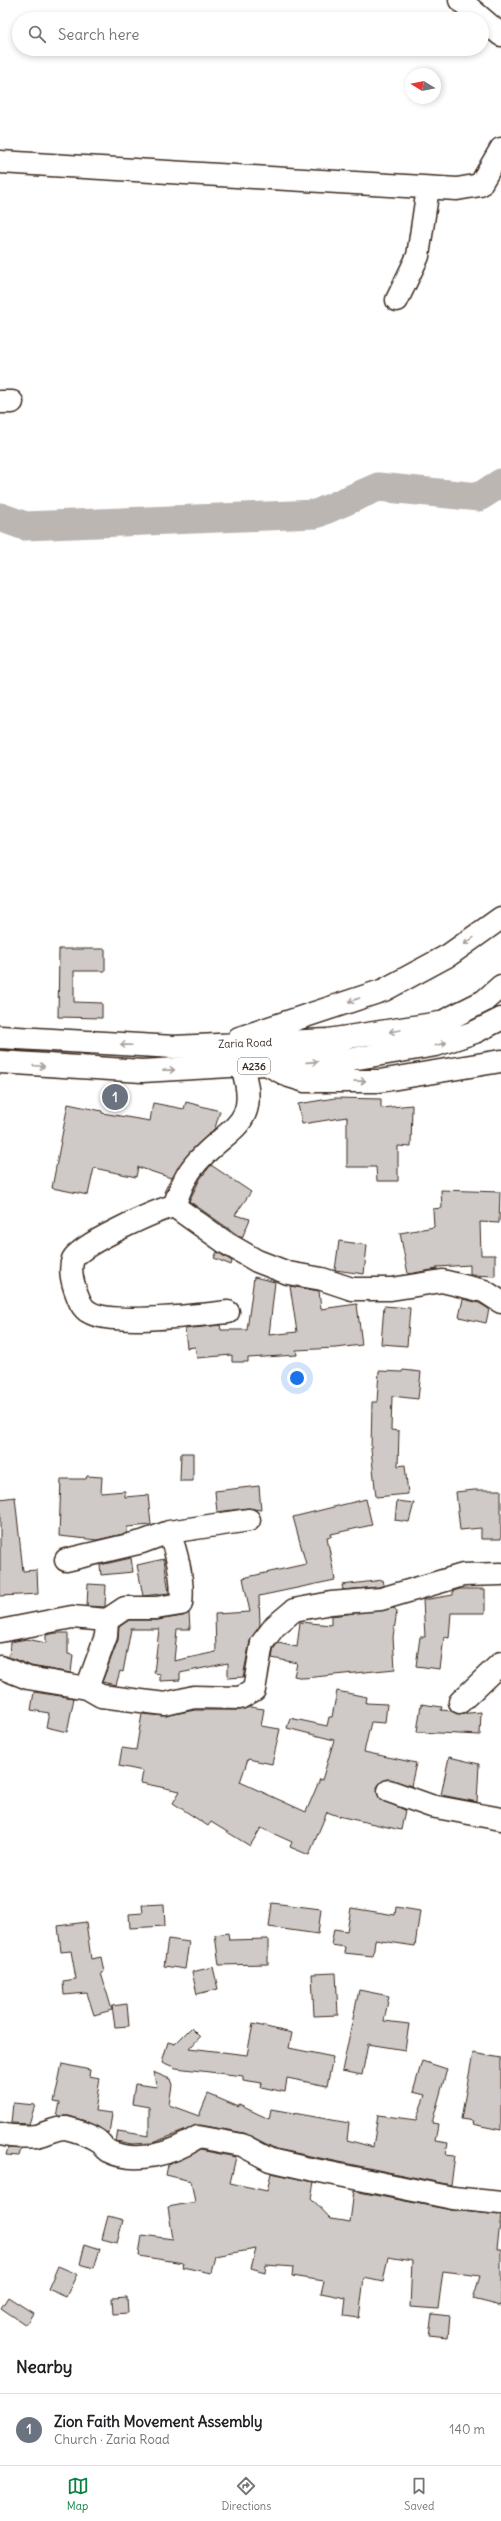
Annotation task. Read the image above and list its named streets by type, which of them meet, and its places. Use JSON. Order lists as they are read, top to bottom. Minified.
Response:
{"streets":{"main road":["Zaria Road","A236"]},"north":"left","page":{"search":"Search here","pins":"1","heading":"Nearby","list":[{"mark":"1","name":"Zion Faith Movement Assembly","note":"Church · Zaria Road","value":"140 m"}],"nav":["Map","Directions","Saved"]}}
